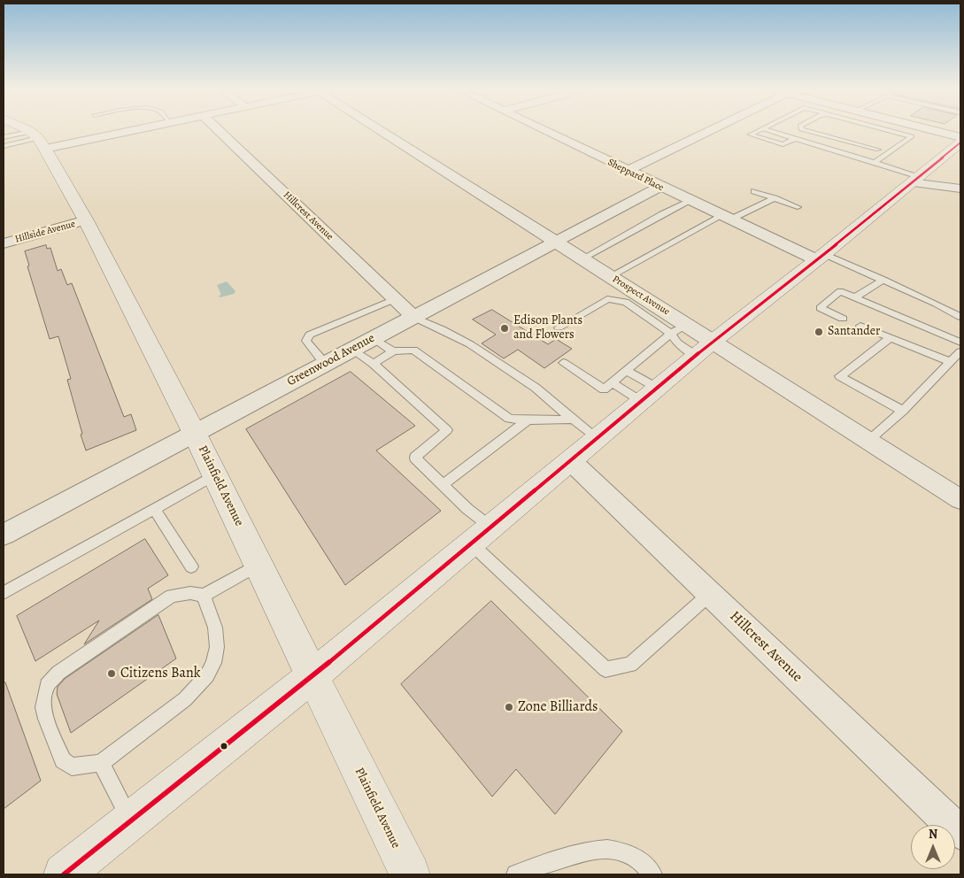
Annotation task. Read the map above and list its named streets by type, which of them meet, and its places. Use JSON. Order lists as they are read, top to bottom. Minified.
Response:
{"streets":{"main road":["Plainfield Avenue"],"street":["Sheppard Place","Hillcrest Avenue","Hillside Avenue","Prospect Avenue","Greenwood Avenue"]},"crossings":[["Sheppard Place","Greenwood Avenue"],["Hillcrest Avenue","Greenwood Avenue"],["Hillside Avenue","Plainfield Avenue"],["Prospect Avenue","Greenwood Avenue"],["Greenwood Avenue","Plainfield Avenue"]],"places":["Edison Plants and Flowers","Santander","Citizens Bank","Zone Billiards"],"north":"top"}
